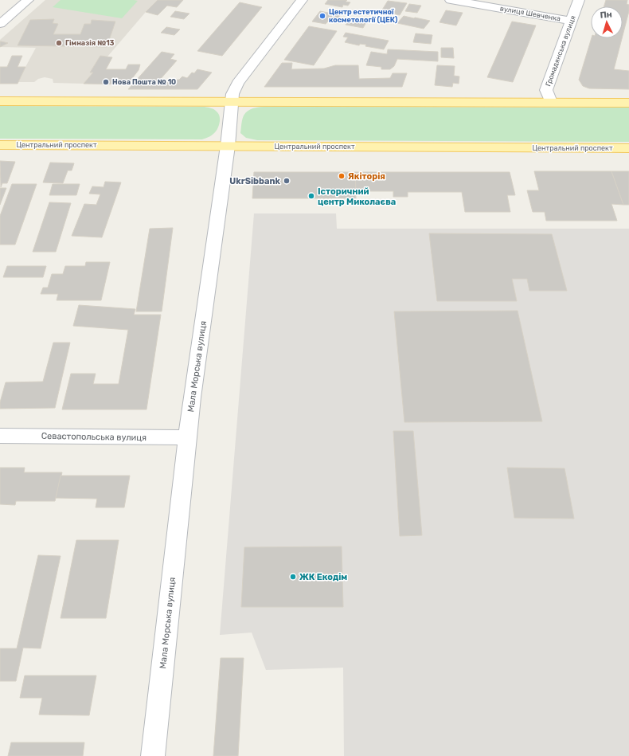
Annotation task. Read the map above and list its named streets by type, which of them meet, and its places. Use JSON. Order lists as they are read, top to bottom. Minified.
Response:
{"streets":{"main road":["Центральний проспект"],"street":["вулиця Шевченка","Громадянська вулиця","Мала Морська вулиця","Севастопольська вулиця"]},"crossings":[["вулиця Шевченка","Громадянська вулиця"],["Центральний проспект","Мала Морська вулиця"],["Мала Морська вулиця","Севастопольська вулиця"]],"places":["Центр естетичної косметології (ЦЕК)","Гімназія №13","Нова Пошта № 10","Якіторія","UkrSibbank","Історичний центр Миколаєва","ЖК Екодім"],"north":"top"}
